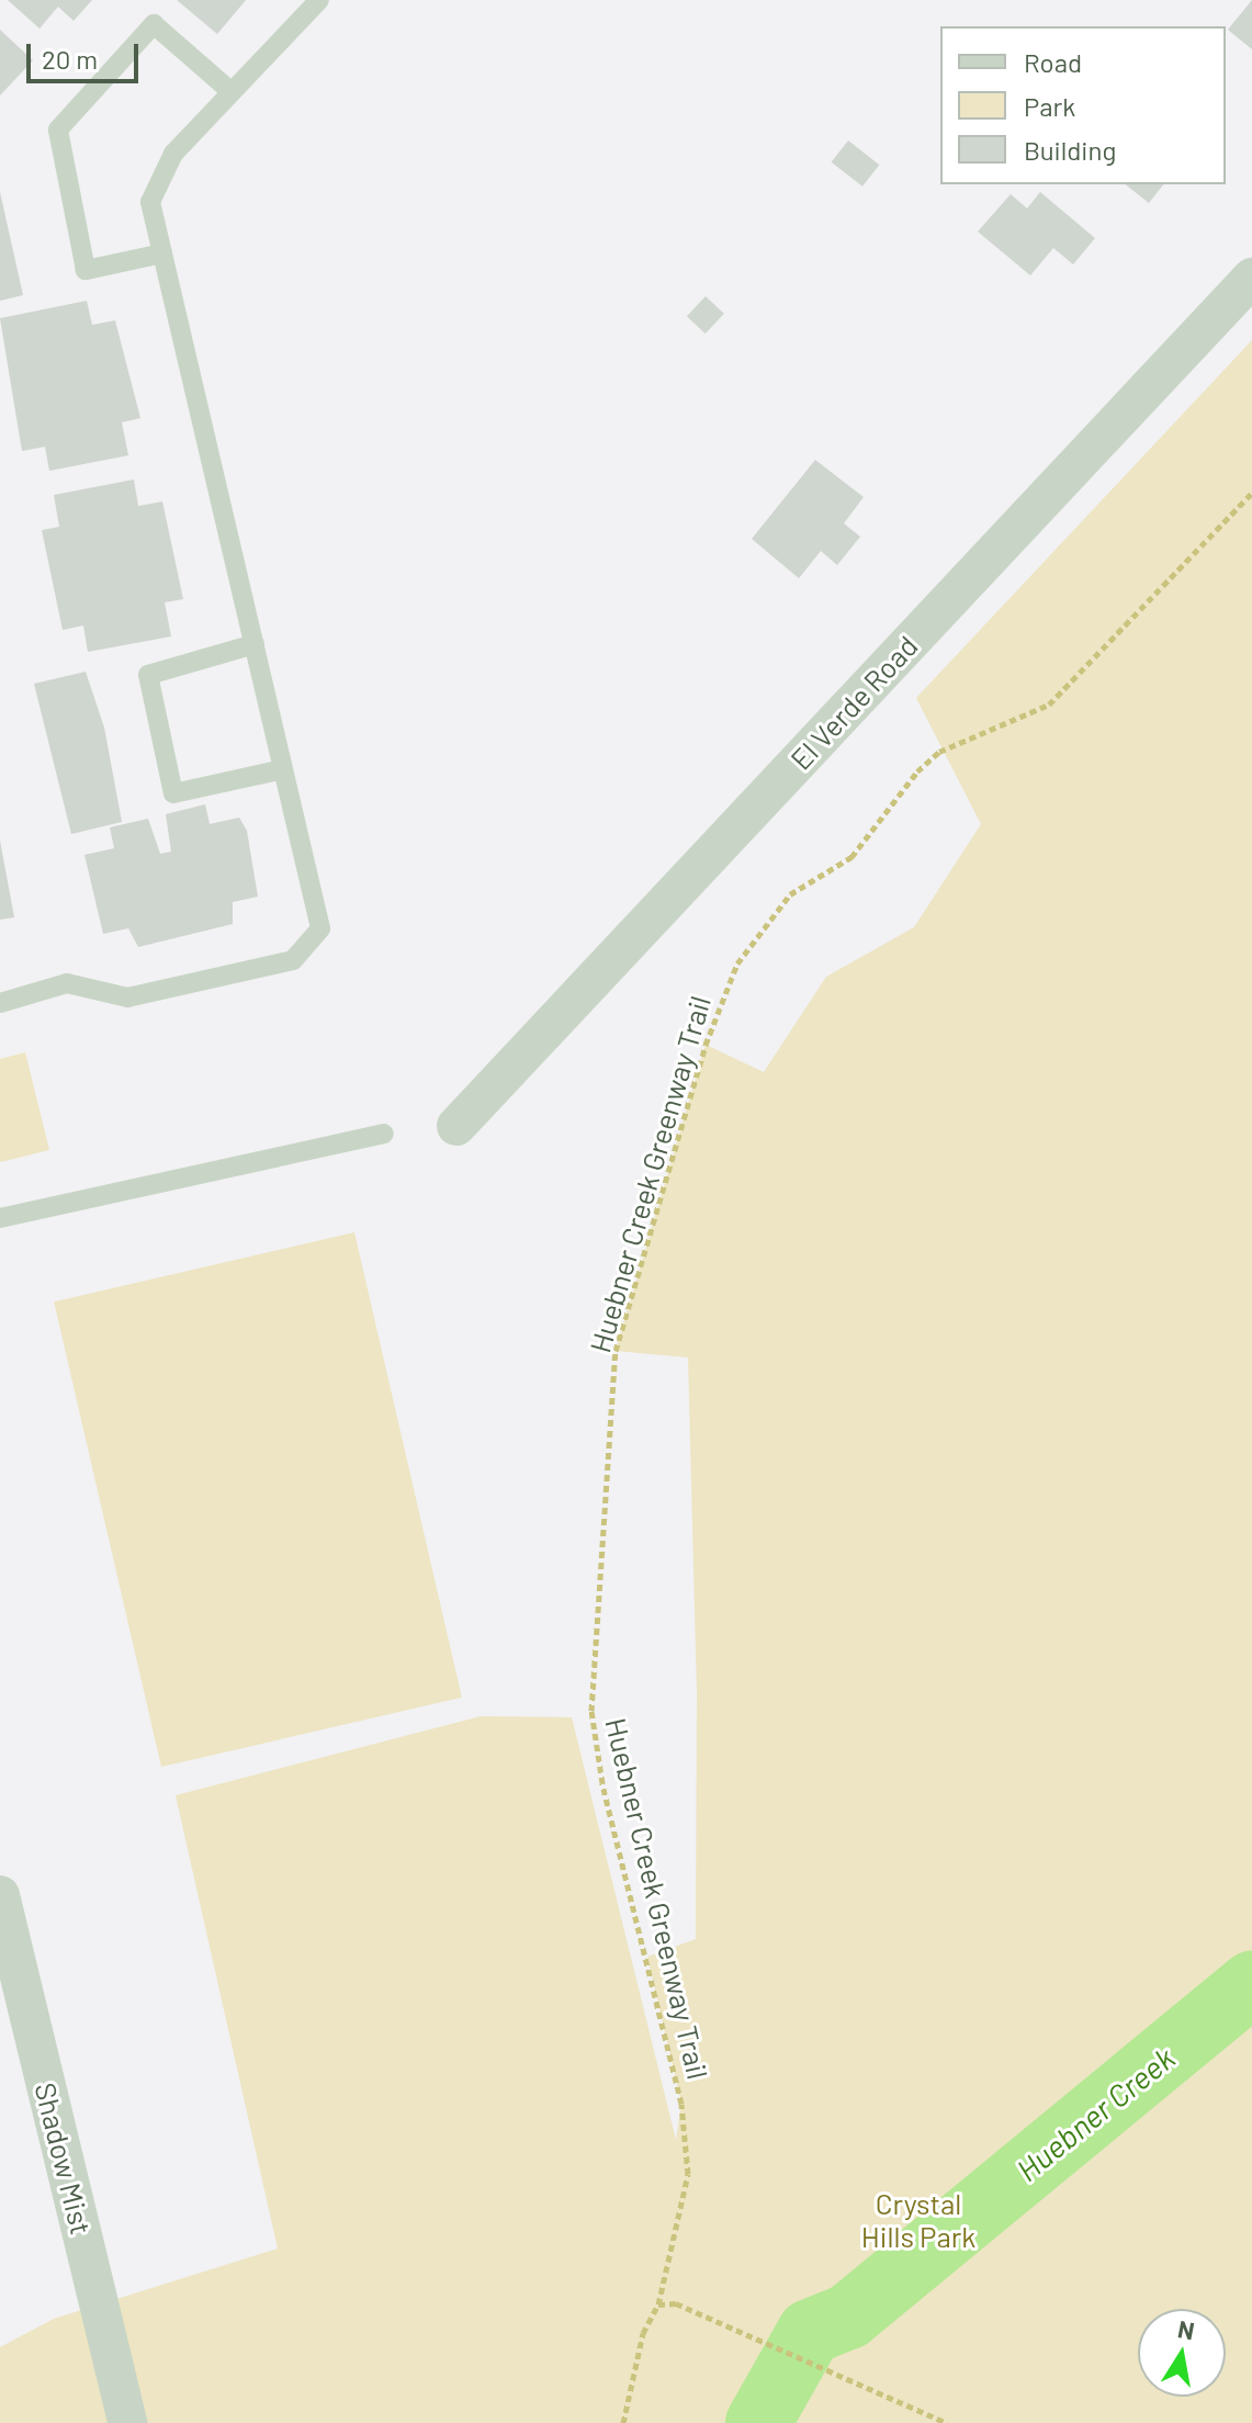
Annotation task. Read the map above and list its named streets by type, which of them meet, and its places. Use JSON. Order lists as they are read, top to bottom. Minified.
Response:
{"streets":{"street":["El Verde Road","Shadow Mist"],"path":["Huebner Creek Greenway Trail"]},"water":["Huebner Creek"],"parks":["Crystal Hills Park"],"legend":["Road","Park","Building"],"scale_bar":"20 m","north":"top"}
